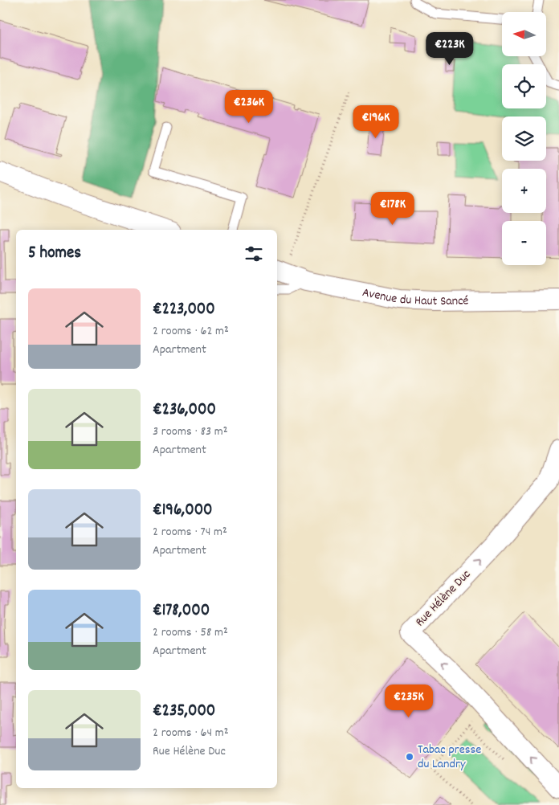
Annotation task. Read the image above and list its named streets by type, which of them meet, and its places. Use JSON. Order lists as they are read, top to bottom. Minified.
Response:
{"streets":{"street":["Avenue du Haut Sancé","Rue Hélène Duc"]},"places":["Tabac presse du Landry"],"north":"left","page":{"map_buttons":["+","−"],"price":["€223K","€236K","€196K","€178K","€235K"],"heading":"5 homes","list":[{"name":"€223,000","note":"2 rooms · 62 m² · Apartment"},{"name":"€236,000","note":"3 rooms · 83 m² · Apartment"},{"name":"€196,000","note":"2 rooms · 74 m² · Apartment"},{"name":"€178,000","note":"2 rooms · 58 m² · Apartment"},{"name":"€235,000","note":"2 rooms · 64 m² · Rue Hélène Duc"}]}}
